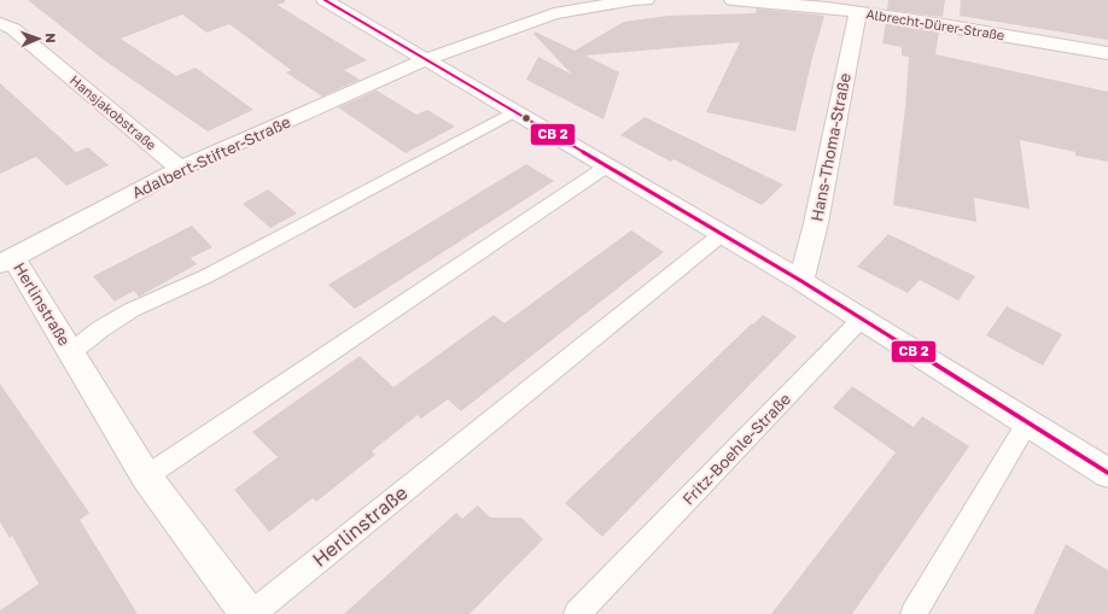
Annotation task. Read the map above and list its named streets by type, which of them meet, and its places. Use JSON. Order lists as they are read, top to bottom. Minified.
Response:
{"streets":{"street":["Albrecht-Dürer-Straße","Hansjakobstraße","Hans-Thoma-Straße","Adalbert-Stifter-Straße","Herlinstraße","Fritz-Boehle-Straße"]},"crossings":[["Albrecht-Dürer-Straße","Hans-Thoma-Straße"],["Hansjakobstraße","Adalbert-Stifter-Straße"],["Adalbert-Stifter-Straße","Herlinstraße"]],"north":"right"}
